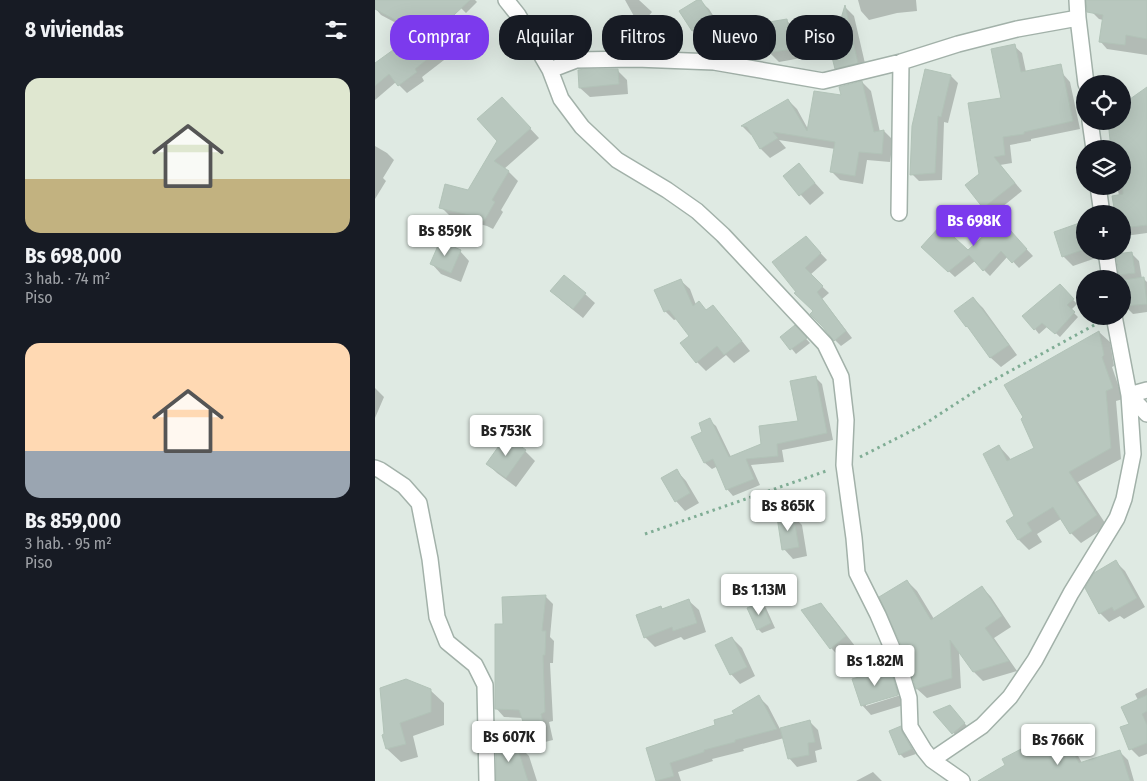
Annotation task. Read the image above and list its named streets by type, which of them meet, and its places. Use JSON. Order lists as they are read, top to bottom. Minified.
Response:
{"page":{"heading":"8 viviendas","chip":["Comprar","Alquilar","Filtros","Nuevo","Piso"],"list":[{"name":"Bs 698,000","note":"3 hab. · 74 m² · Piso"},{"name":"Bs 859,000","note":"3 hab. · 95 m² · Piso"}],"map_buttons":["+","−"],"price":["Bs 698K","Bs 859K","Bs 753K","Bs 865K","Bs 1.13M","Bs 1.82M","Bs 607K","Bs 766K"]}}
